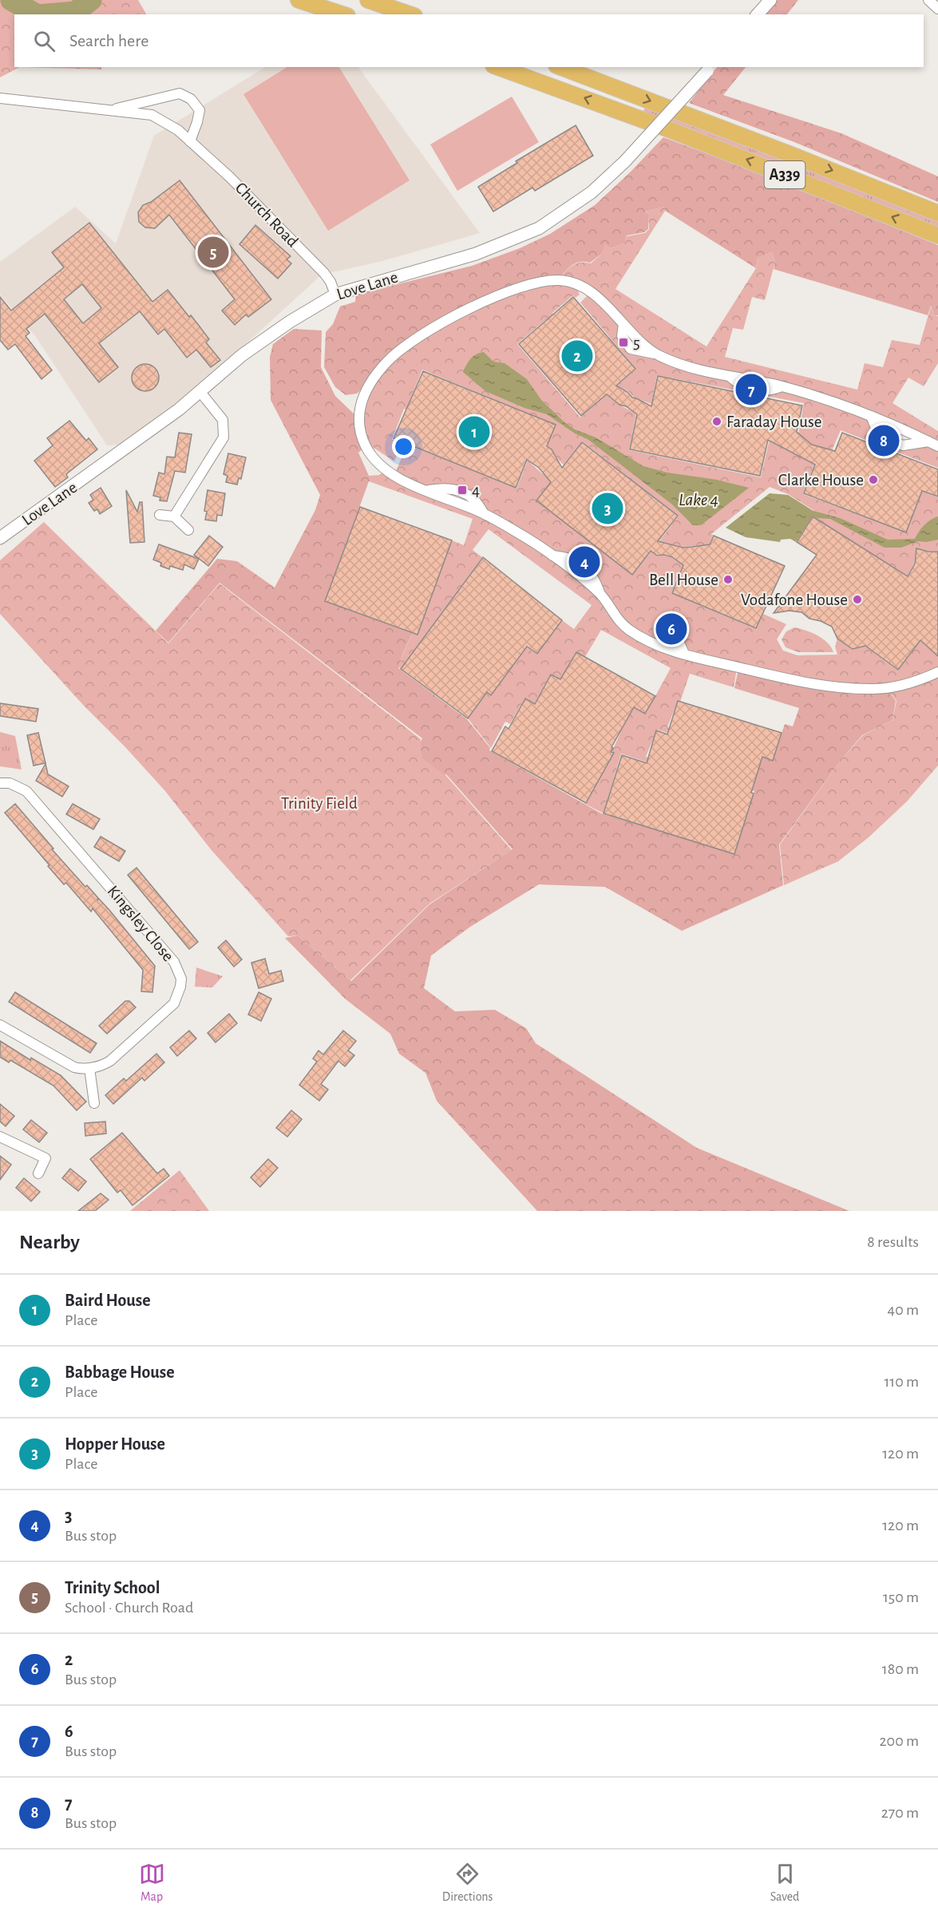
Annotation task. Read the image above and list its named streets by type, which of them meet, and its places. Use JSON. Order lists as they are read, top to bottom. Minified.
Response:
{"streets":{"highway":["A339"],"street":["Church Road","Love Lane","Kingsley Close"]},"crossings":[["Church Road","Love Lane"]],"water":["Lake 4"],"parks":["Trinity Field"],"places":{"transit":["5","4"],"other":["Faraday House","Clarke House","Bell House","Vodafone House"]},"page":{"search":"Search here","pins":["5","2","7","1","8","3","4","6"],"heading":["Nearby","8 results"],"list":[{"mark":"1","name":"Baird House","note":"Place","value":"40 m"},{"mark":"2","name":"Babbage House","note":"Place","value":"110 m"},{"mark":"3","name":"Hopper House","note":"Place","value":"120 m"},{"mark":"4","name":"3","note":"Bus stop","value":"120 m"},{"mark":"5","name":"Trinity School","note":"School · Church Road","value":"150 m"},{"mark":"6","name":"2","note":"Bus stop","value":"180 m"},{"mark":"7","name":"6","note":"Bus stop","value":"200 m"},{"mark":"8","name":"7","note":"Bus stop","value":"270 m"}],"nav":["Map","Directions","Saved"]}}
